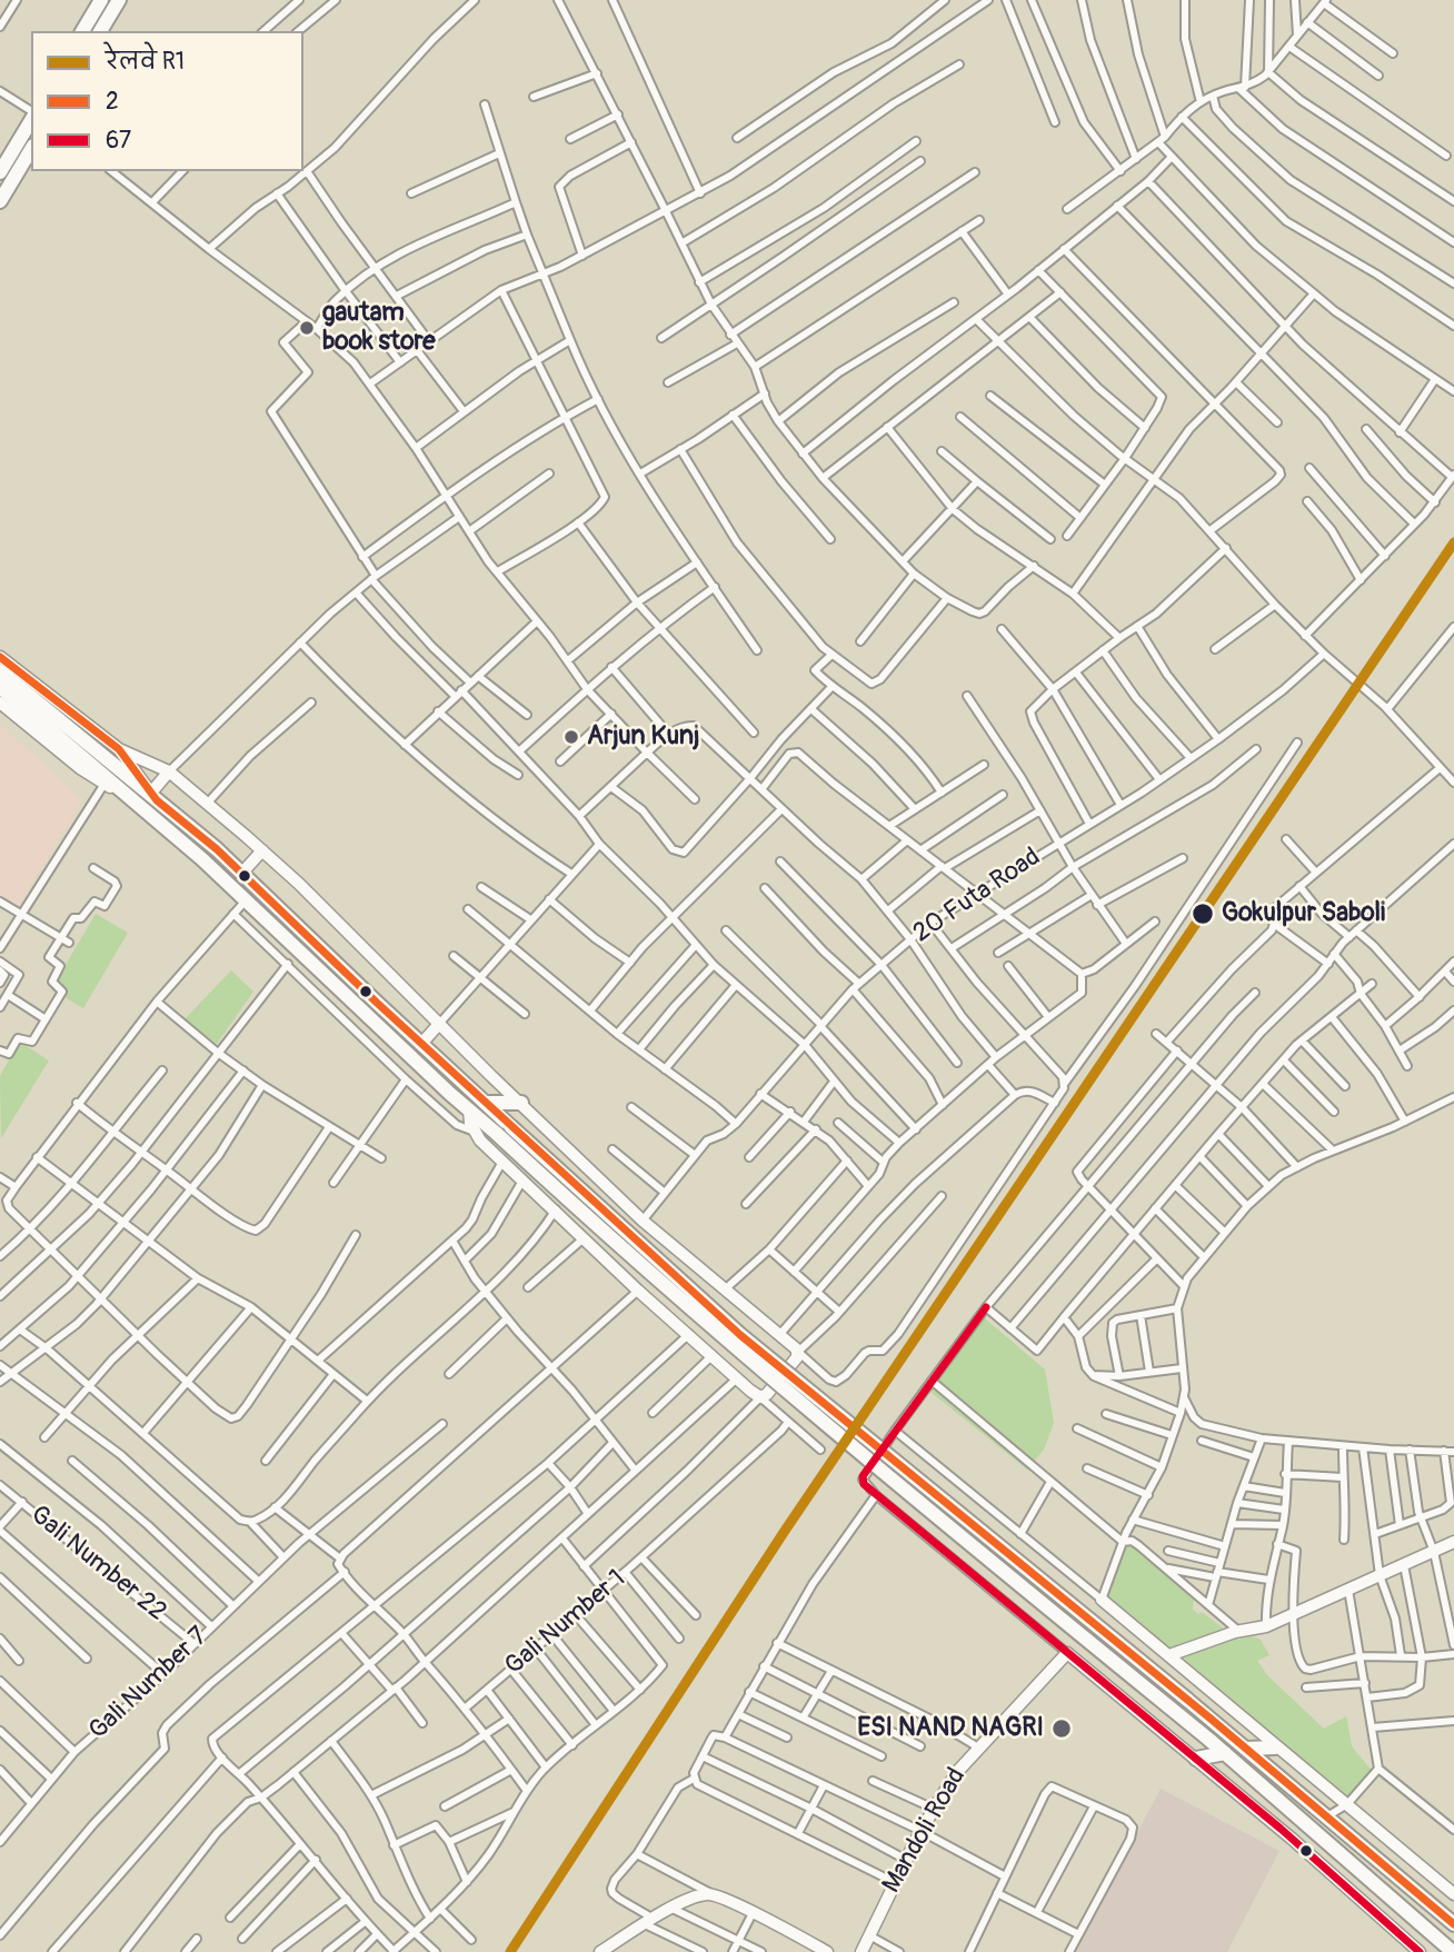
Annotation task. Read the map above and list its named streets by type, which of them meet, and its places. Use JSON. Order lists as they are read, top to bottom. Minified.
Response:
{"streets":{"street":["20 Futa Road","Gali Number 22","Gali Number 1","Gali Number 7","Mandoli Road"]},"crossings":[["Gali Number 22","Gali Number 7"]],"places":["gautam book store","Arjun Kunj","Gokulpur Saboli","ESI NAND NAGRI"],"lines":["rail line R1","transit line 2","transit line 67"],"legend":["रेलवे R1","2","67"]}
